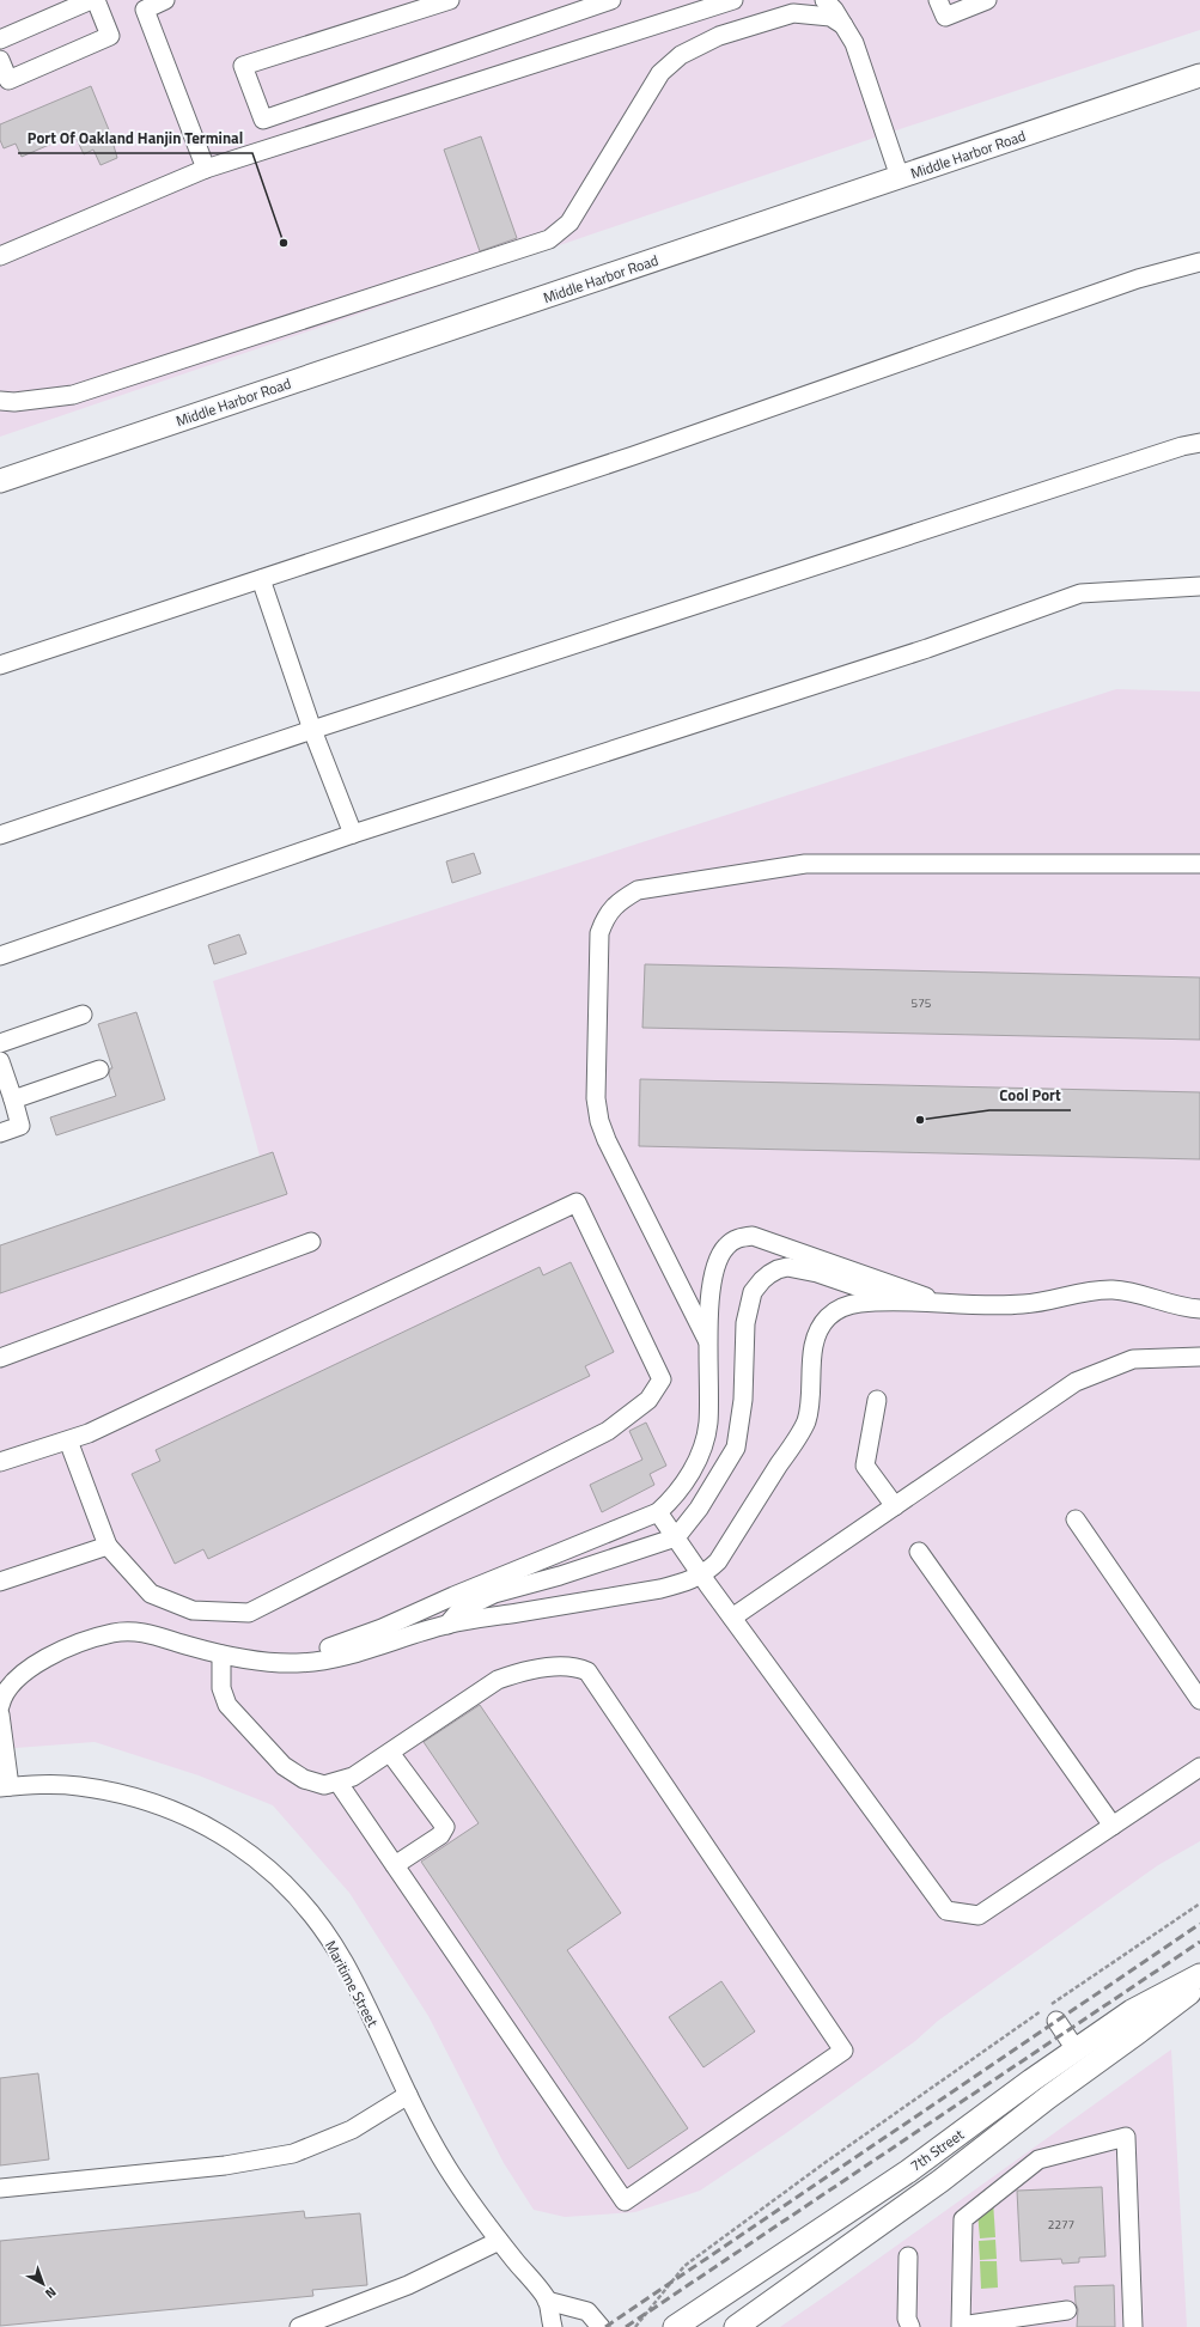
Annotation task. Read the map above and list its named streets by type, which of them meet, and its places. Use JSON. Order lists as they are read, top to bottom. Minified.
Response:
{"streets":{"main road":["Middle Harbor Road","7th Street"],"street":["Maritime Street"]},"places":["Port Of Oakland Hanjin Terminal","Cool Port"],"house_numbers":["575","2277"],"north":"bottom right"}
